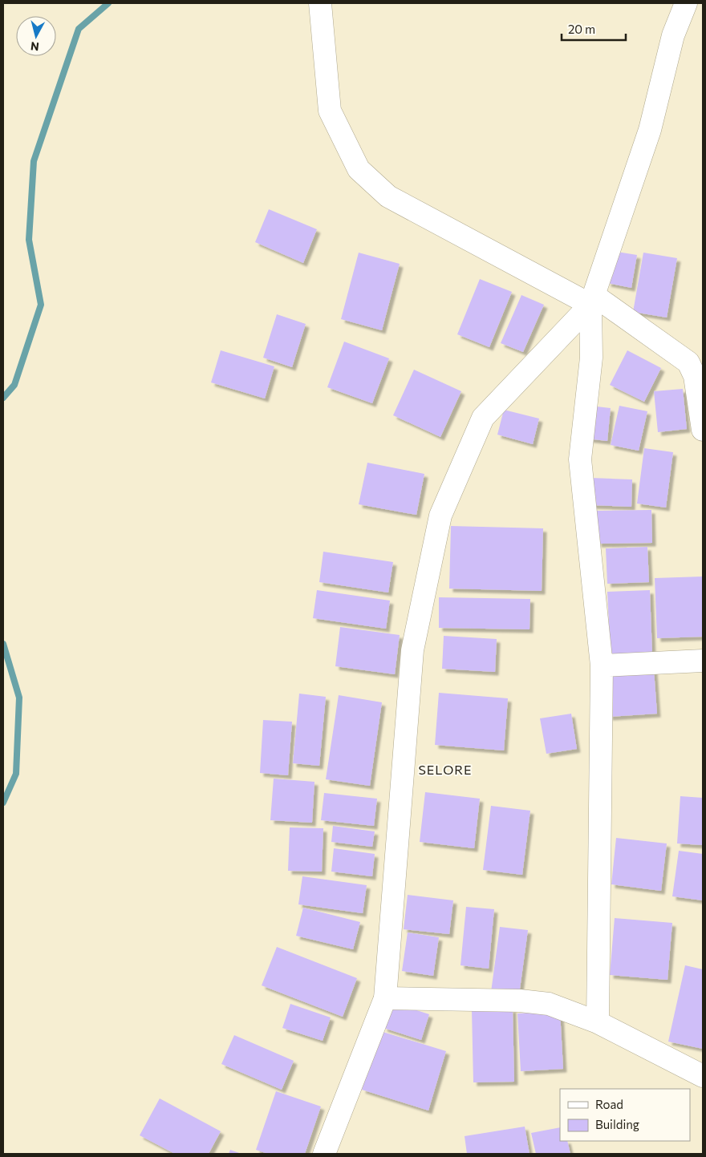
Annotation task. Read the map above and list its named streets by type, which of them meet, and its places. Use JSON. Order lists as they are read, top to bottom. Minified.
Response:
{"districts":["SELORE"],"legend":["Road","Building"],"scale_bar":"20 m","north":"bottom"}
